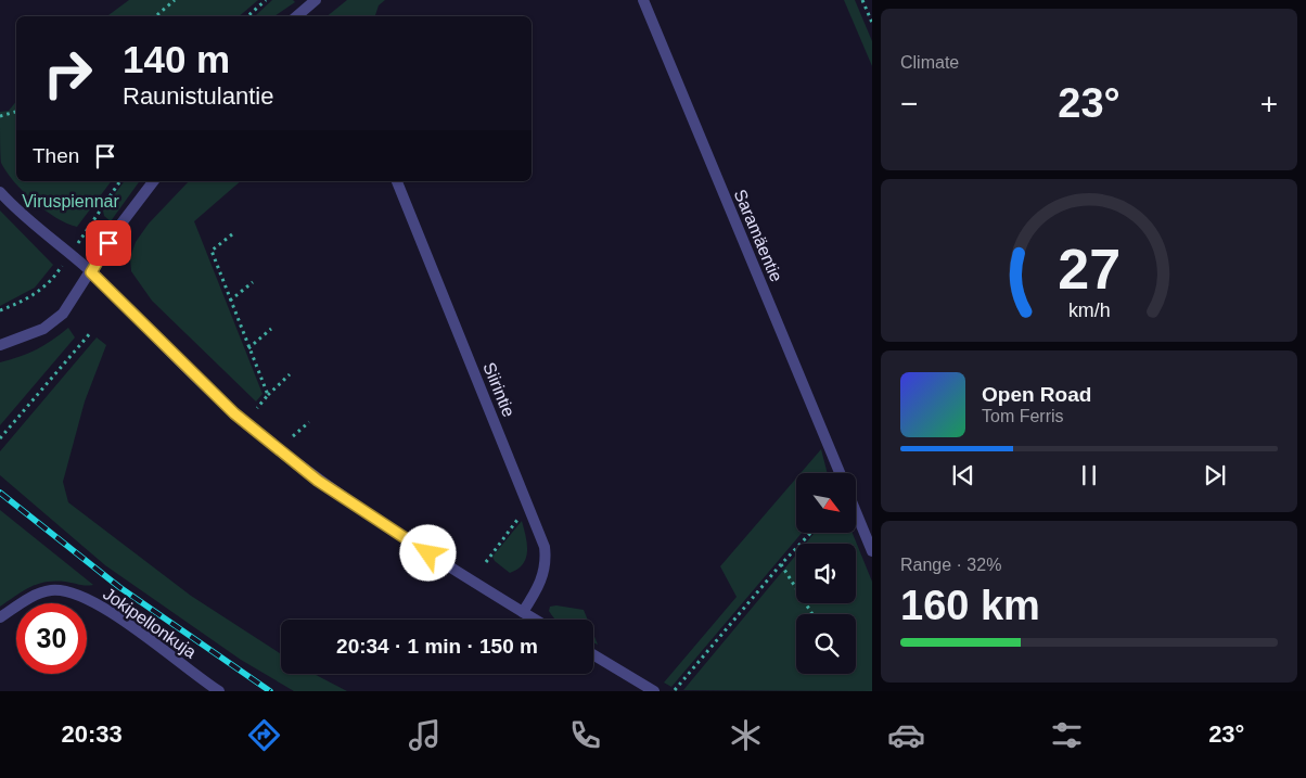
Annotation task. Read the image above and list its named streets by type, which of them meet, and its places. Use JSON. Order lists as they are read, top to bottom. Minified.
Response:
{"streets":{"street":["Saramäentie","Siirintie","Jokipellonkuja"]},"parks":["Viruspiennar"],"north":"bottom right","page":{"tile":["Climate",["Range · 32%","160 km"]],"turn":["140 m","Raunistulantie"],"heat":["−","23°","+"],"then":"Then","song":["Open Road","Tom Ferris"],"limit":"30","trip":"20:34 · 1 min · 150 m","tabs":["20:33","23°"],"gauge":["27","km/h"]}}
